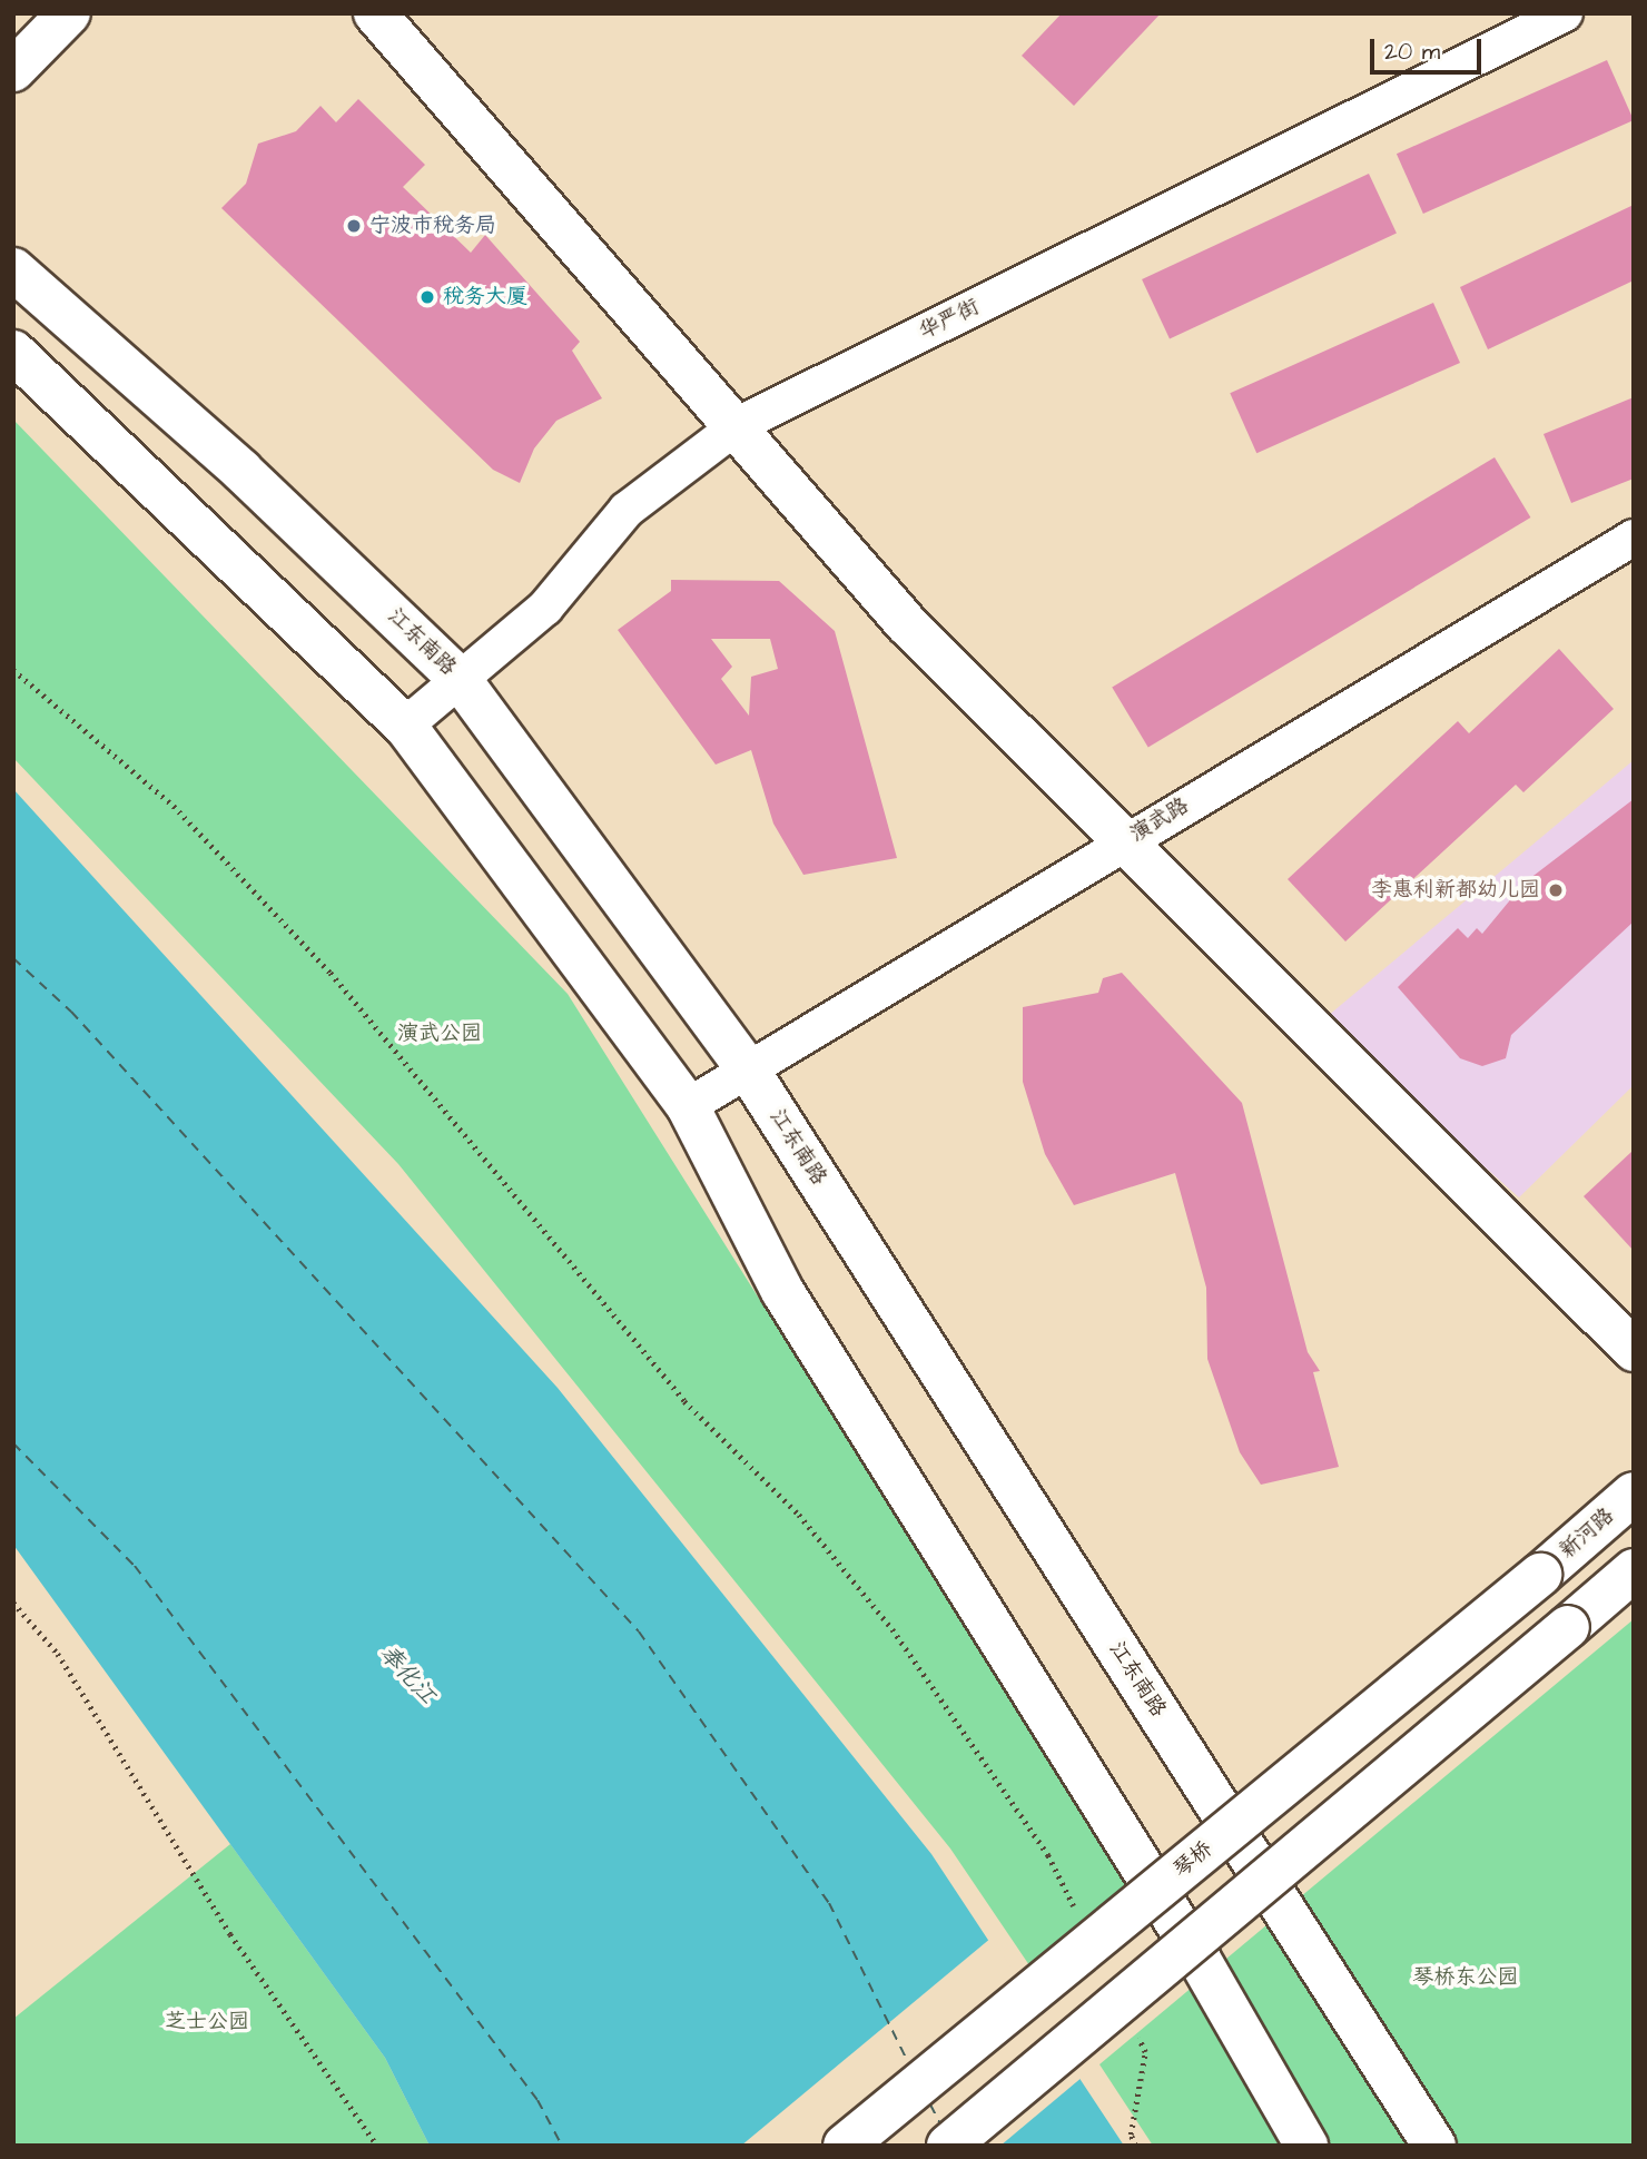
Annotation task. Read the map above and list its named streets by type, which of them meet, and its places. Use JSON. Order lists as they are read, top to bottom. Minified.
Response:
{"streets":{"main road":["江东南路","新河路","琴桥"],"street":["华严街","演武路"]},"crossings":[["华严街","江东南路"],["江东南路","演武路"],["新河路","琴桥"]],"water":["奉化江"],"parks":["演武公园","琴桥东公园","芝士公园"],"places":["宁波市税务局","税务大厦","李惠利新都幼儿园"],"scale_bar":"20 m"}
